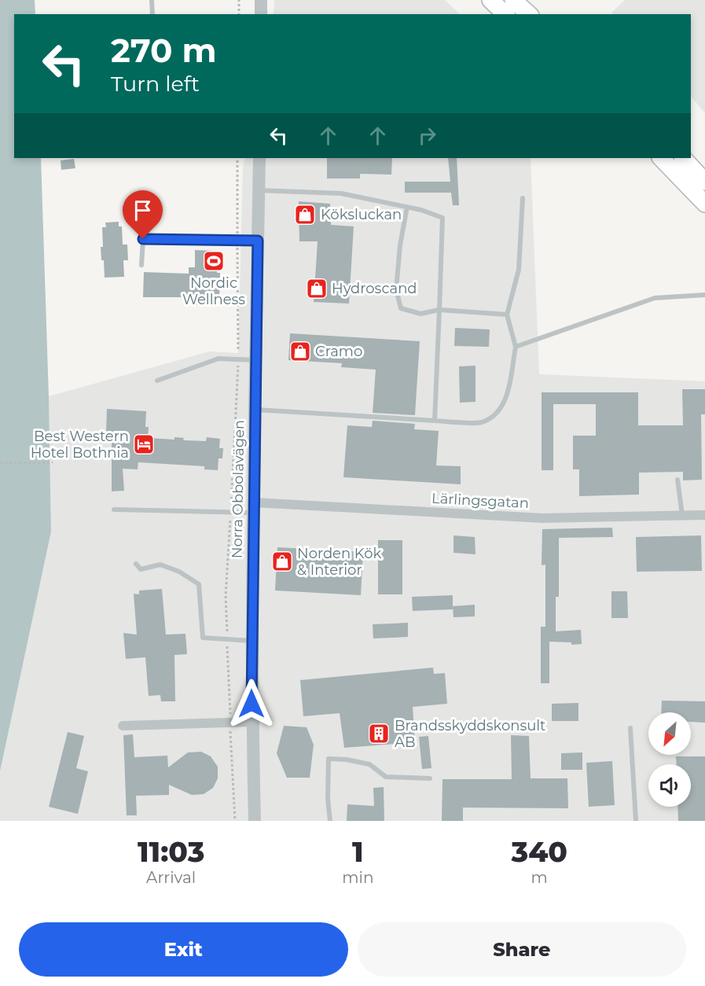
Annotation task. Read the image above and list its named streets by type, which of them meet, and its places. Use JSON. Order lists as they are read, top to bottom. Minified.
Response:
{"streets":{"street":["Norra Obbolavägen","Lärlingsgatan"]},"crossings":[["Norra Obbolavägen","Lärlingsgatan"]],"places":{"shop":["Köksluckan","Hydroscand","Cramo","Norden Kök & Interior"],"sports":["Nordic Wellness"],"hotel":["Best Western Hotel Bothnia"],"building":["Brandsskyddskonsult AB"]},"north":"bottom left","page":{"turn":["270 m","Turn left"],"eta":["11:03","Arrival","1","min","340","m"],"buttons":["Exit","Share"]}}
